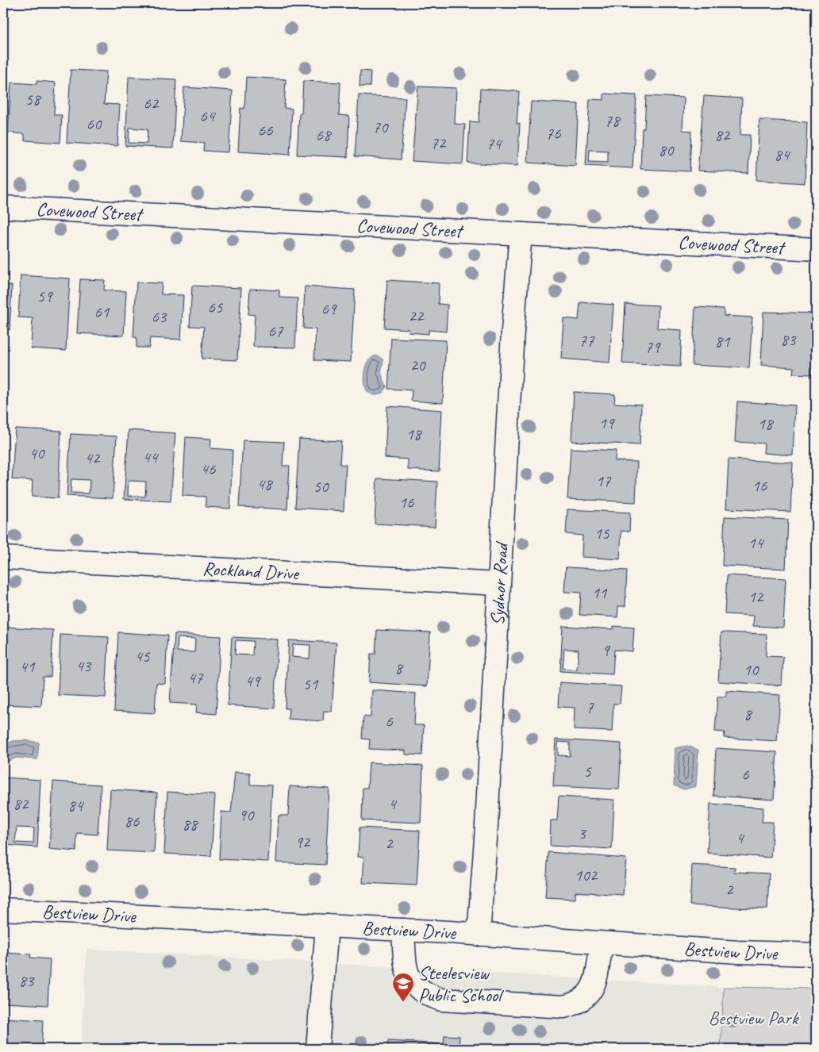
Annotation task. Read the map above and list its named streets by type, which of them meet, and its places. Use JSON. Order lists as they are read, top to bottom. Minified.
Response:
{"streets":{"street":["Covewood Street","Rockland Drive","Sydnor Road","Bestview Drive"]},"crossings":[["Covewood Street","Sydnor Road"],["Rockland Drive","Sydnor Road"],["Sydnor Road","Bestview Drive"]],"parks":["Bestview Park"],"places":{"school or university":["Steelesview Public School"]},"house_numbers":["58","62","64","78","60","70","66","76","68","82","72","74","80","84","59","65","69","61","22","63","67","83","77","81","79","20","19","18","18","40","44","42","46","17","48","16","50","16","15","14","11","12","9","45","43","41","8","10","47","49","51","7","8","6","5","6","82","4","84","90","86","88","3","4","92","2","102","2","83"]}
